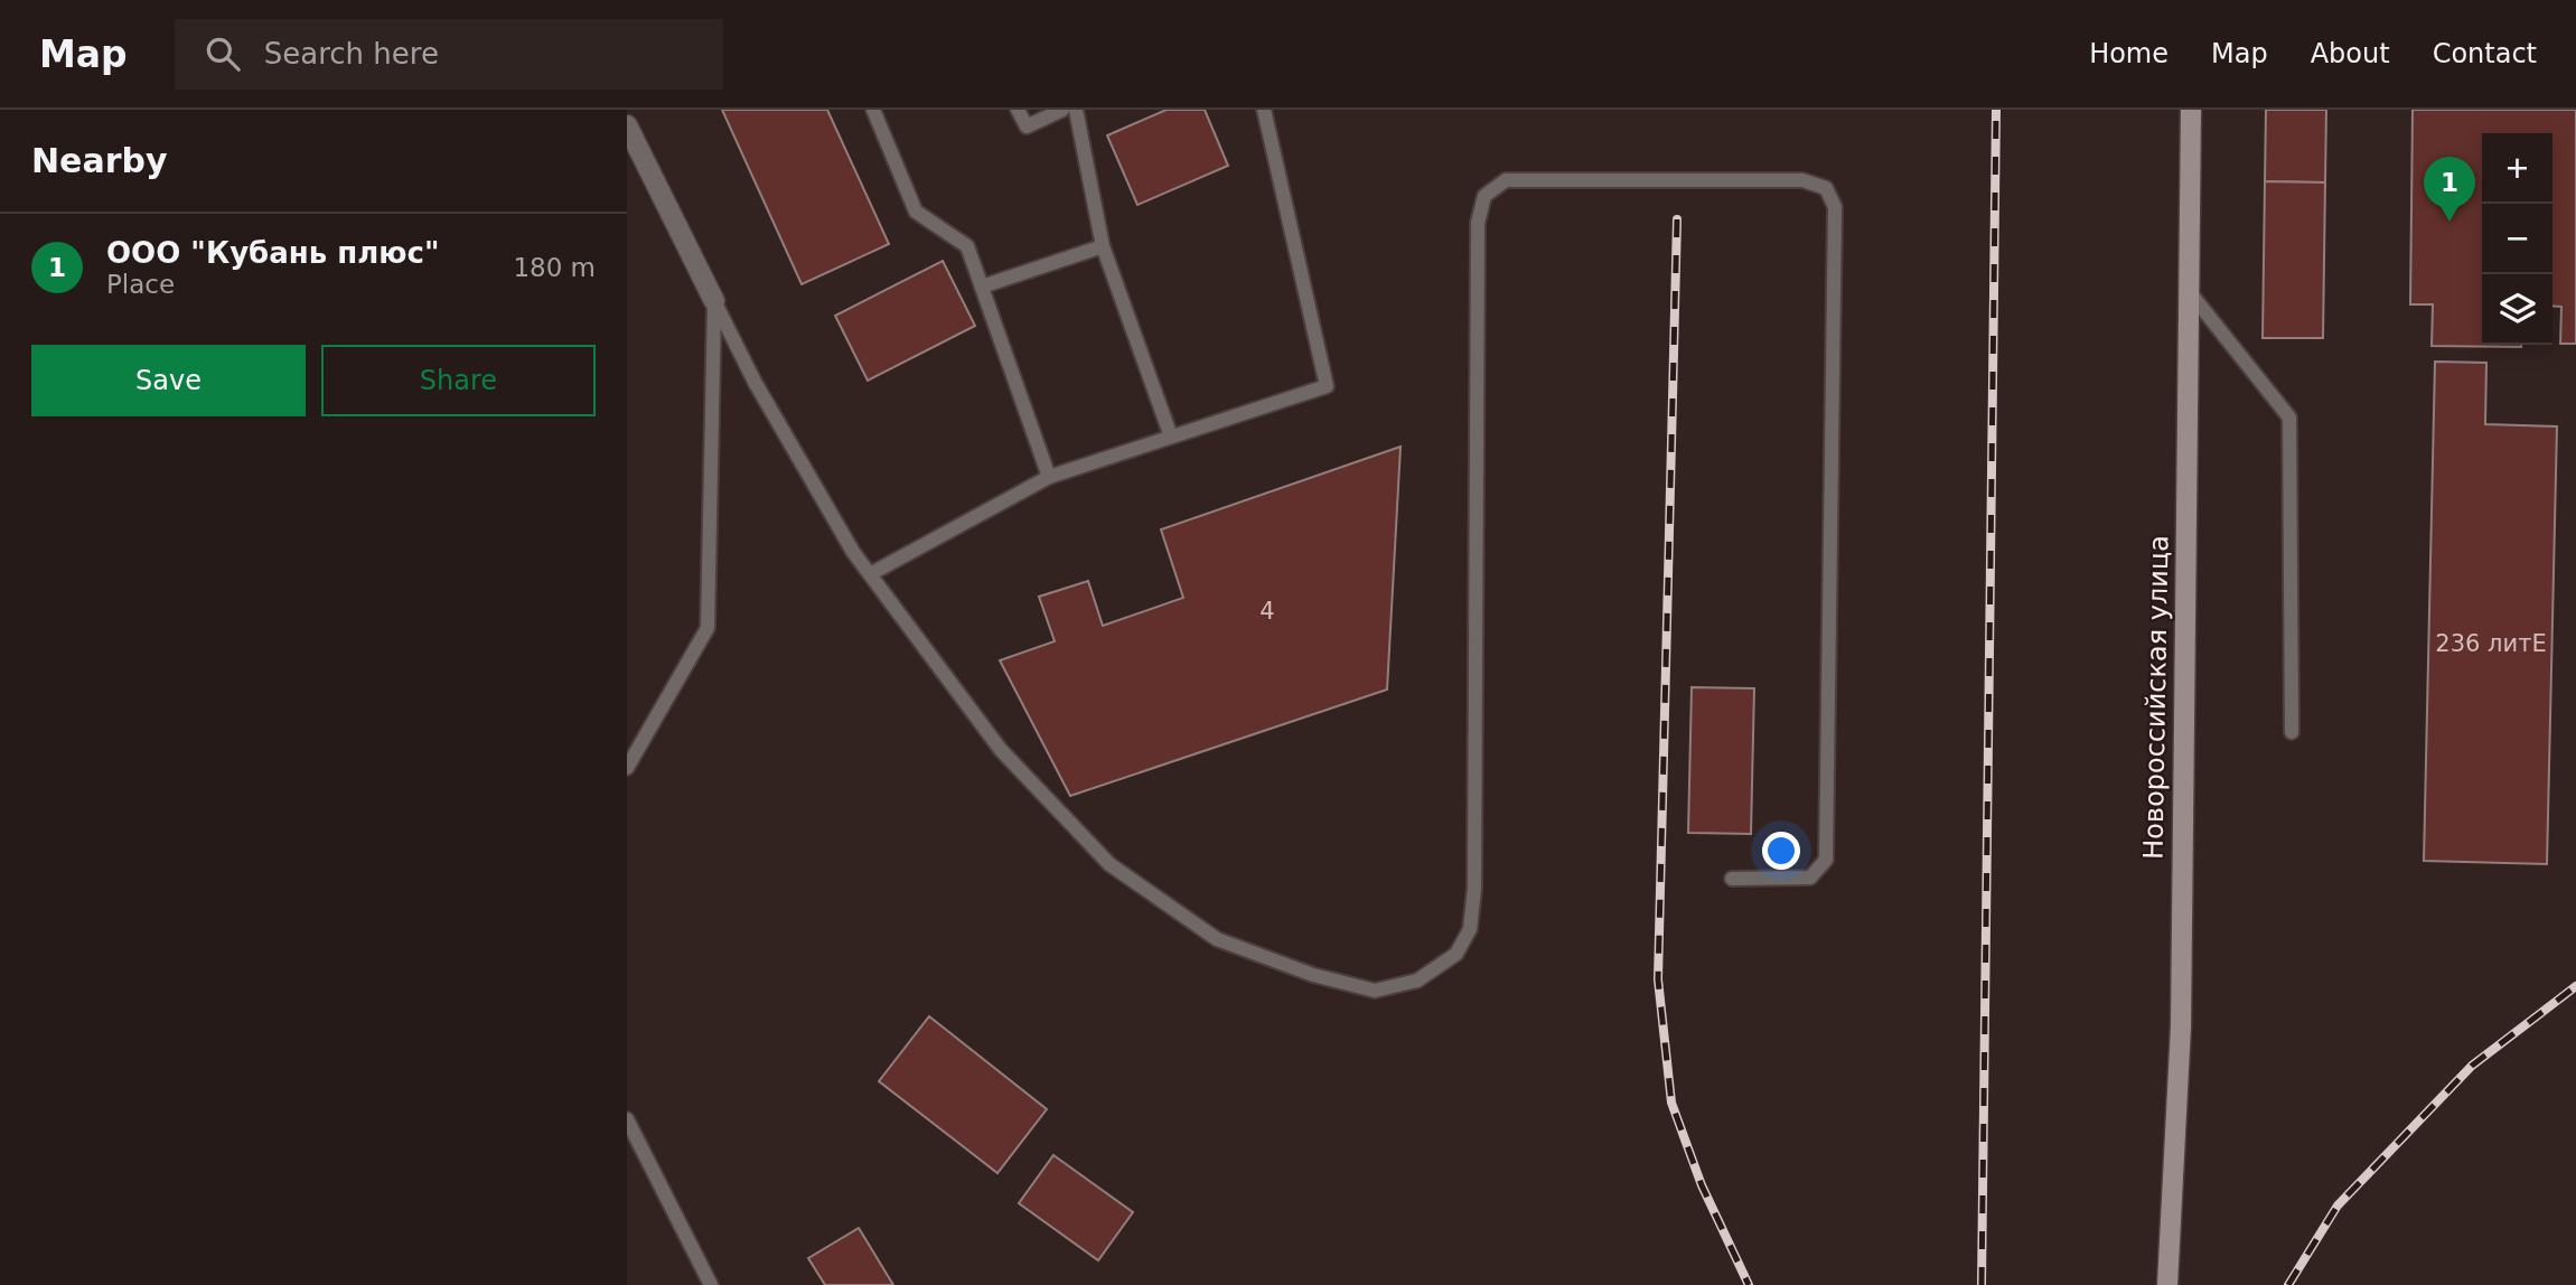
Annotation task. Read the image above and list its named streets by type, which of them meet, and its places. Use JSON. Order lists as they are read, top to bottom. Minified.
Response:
{"streets":{"street":["Новороссийская улица"]},"house_numbers":["4","236 литЕ"],"page":{"header":"Map","search":"Search here","nav":["Home","Map","About","Contact"],"heading":"Nearby","map_buttons":["+","−"],"pins":"1","list":[{"mark":"1","name":"ООО \"Кубань плюс\"","note":"Place","value":"180 m"}],"buttons":["Save","Share"]}}
